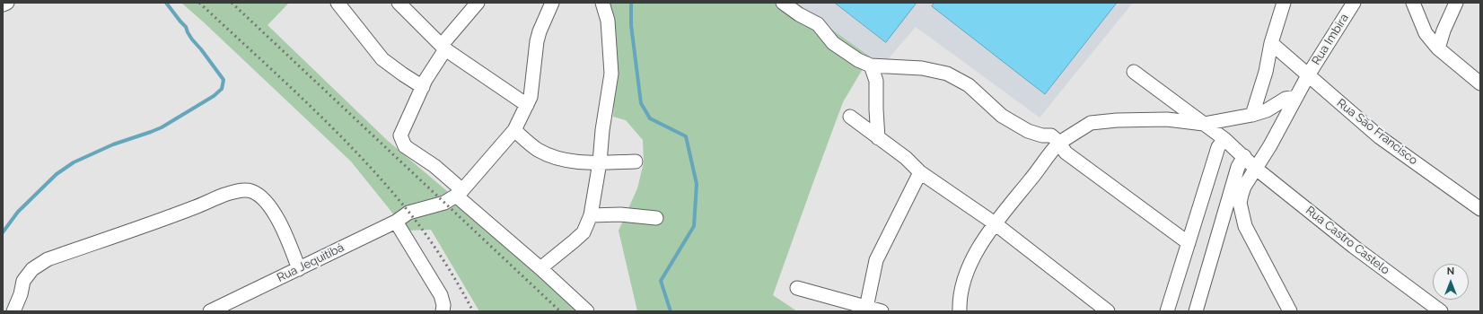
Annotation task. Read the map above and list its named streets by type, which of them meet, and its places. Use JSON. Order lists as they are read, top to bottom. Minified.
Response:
{"streets":{"street":["Rua Imbira","Rua São Francisco","Rua Castro Castelo","Rua Jequitibá"]},"crossings":[["Rua Imbira","Rua São Francisco"],["Rua Imbira","Rua Castro Castelo"]],"north":"top"}
